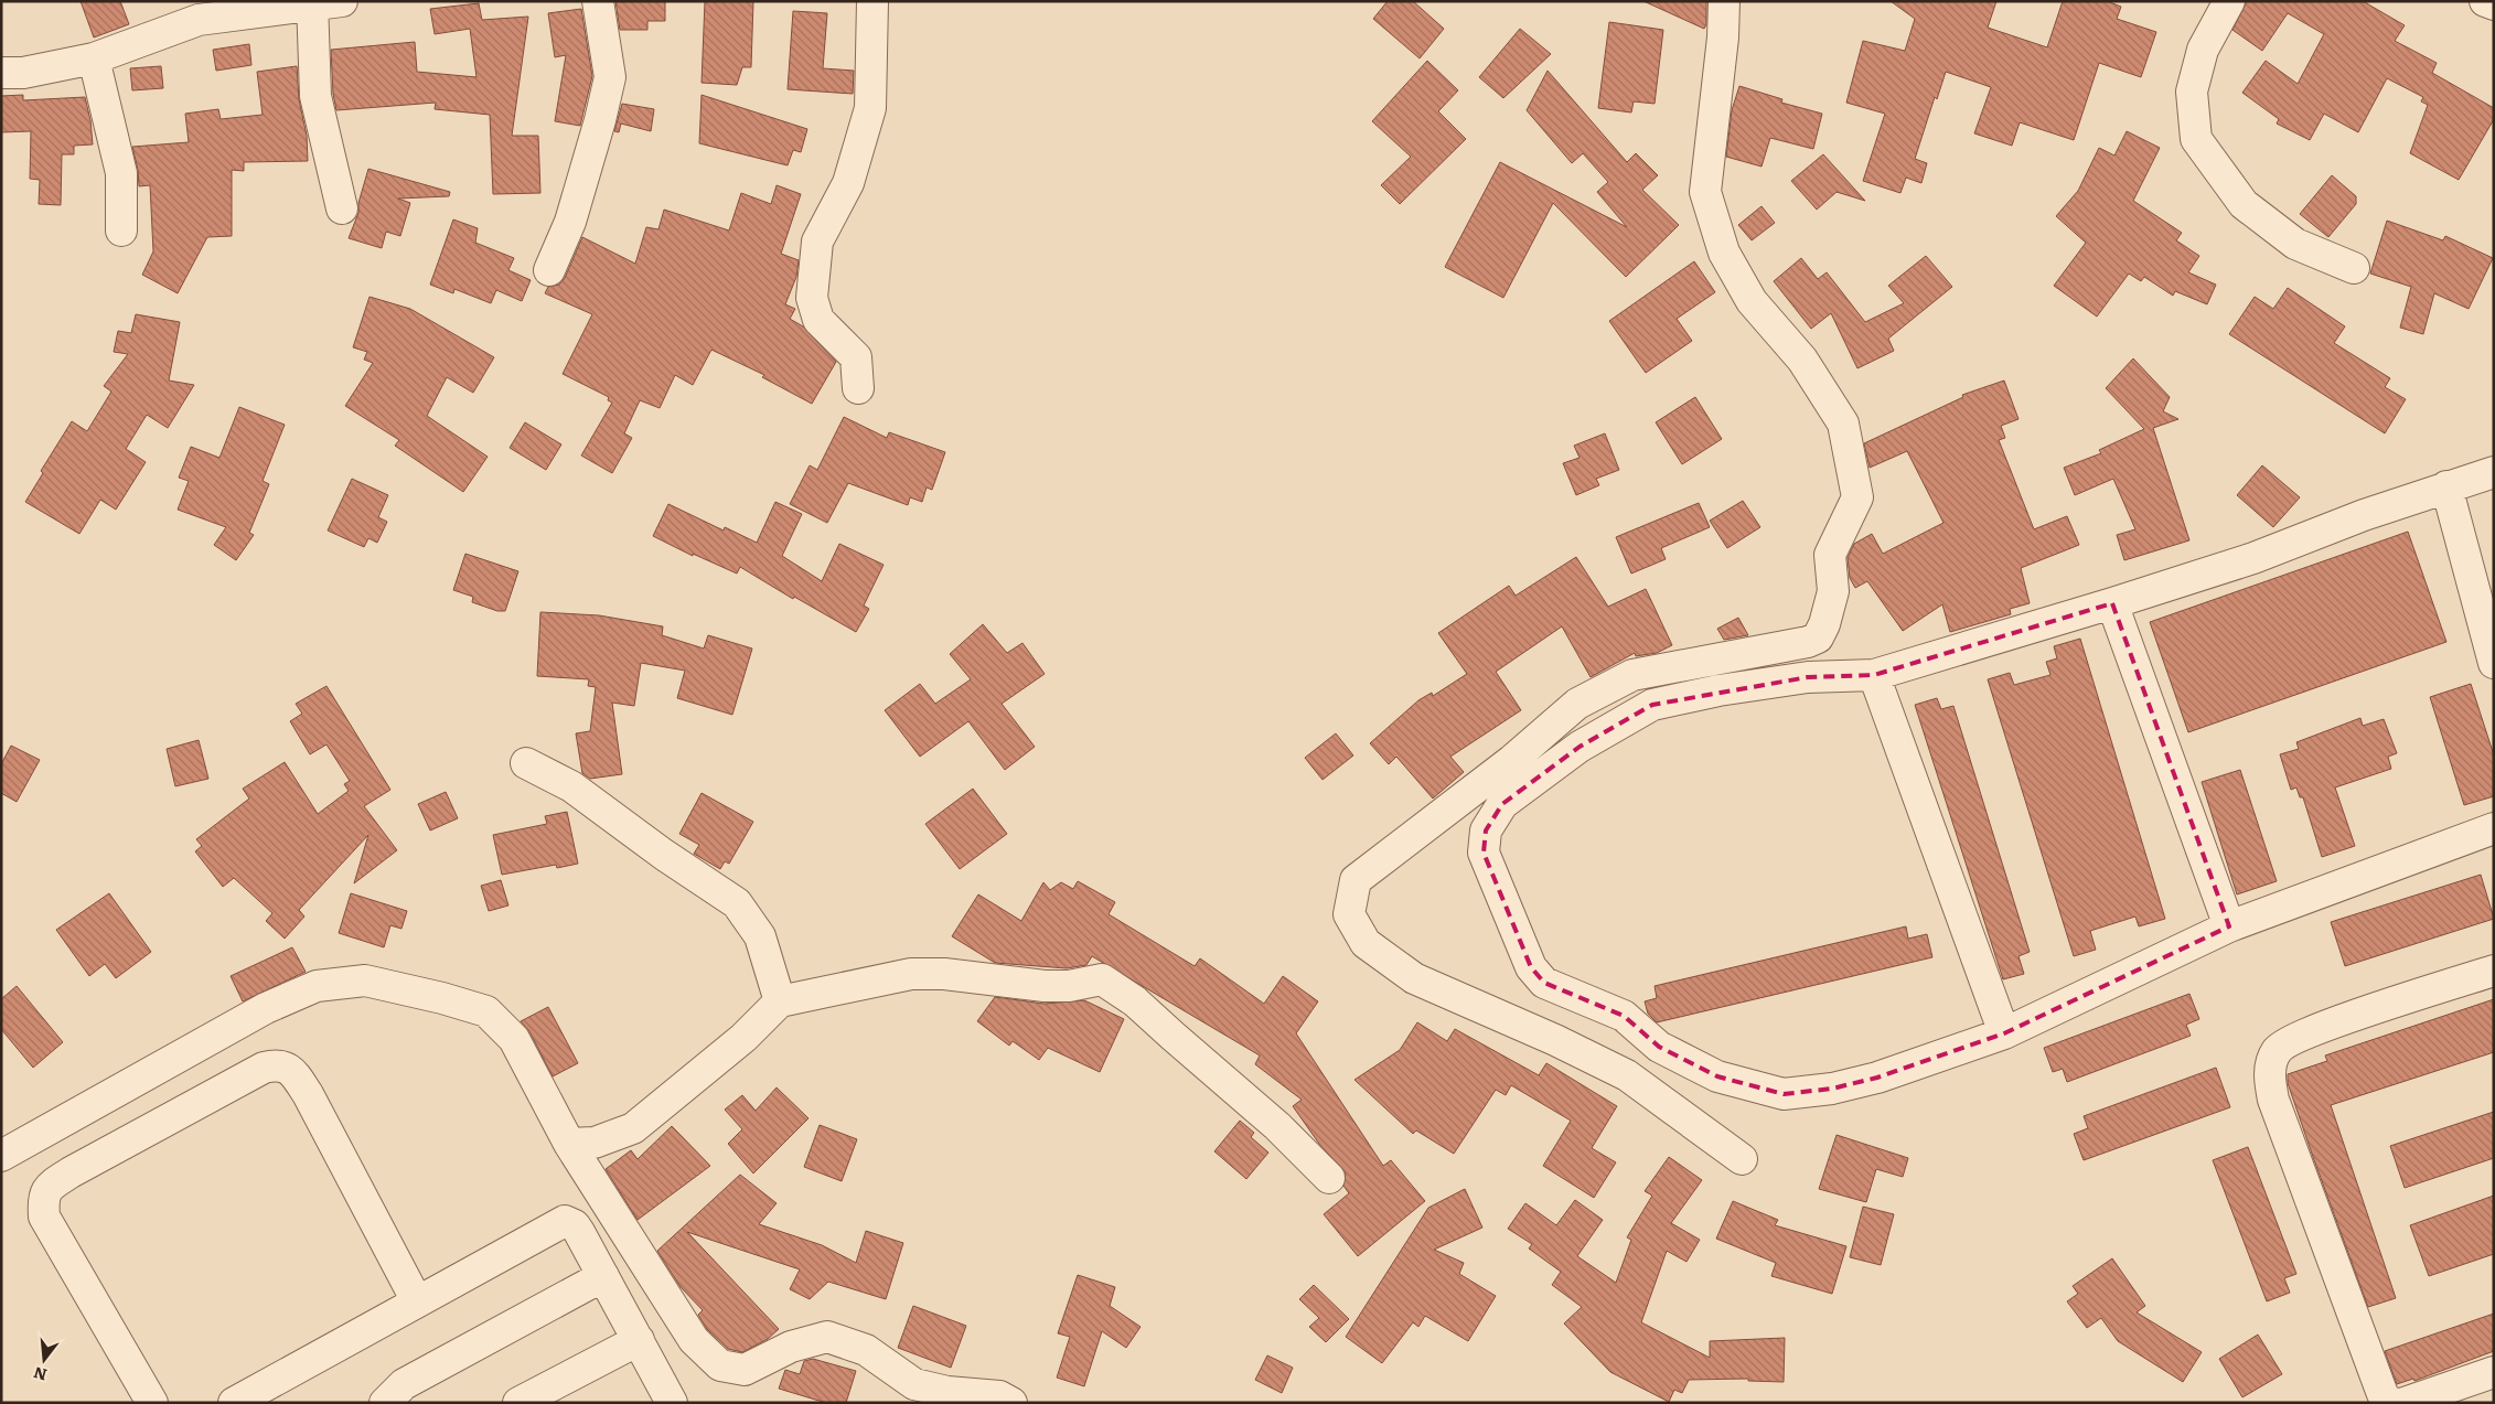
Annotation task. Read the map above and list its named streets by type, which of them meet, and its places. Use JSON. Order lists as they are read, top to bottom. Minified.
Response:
{"north":"bottom"}
